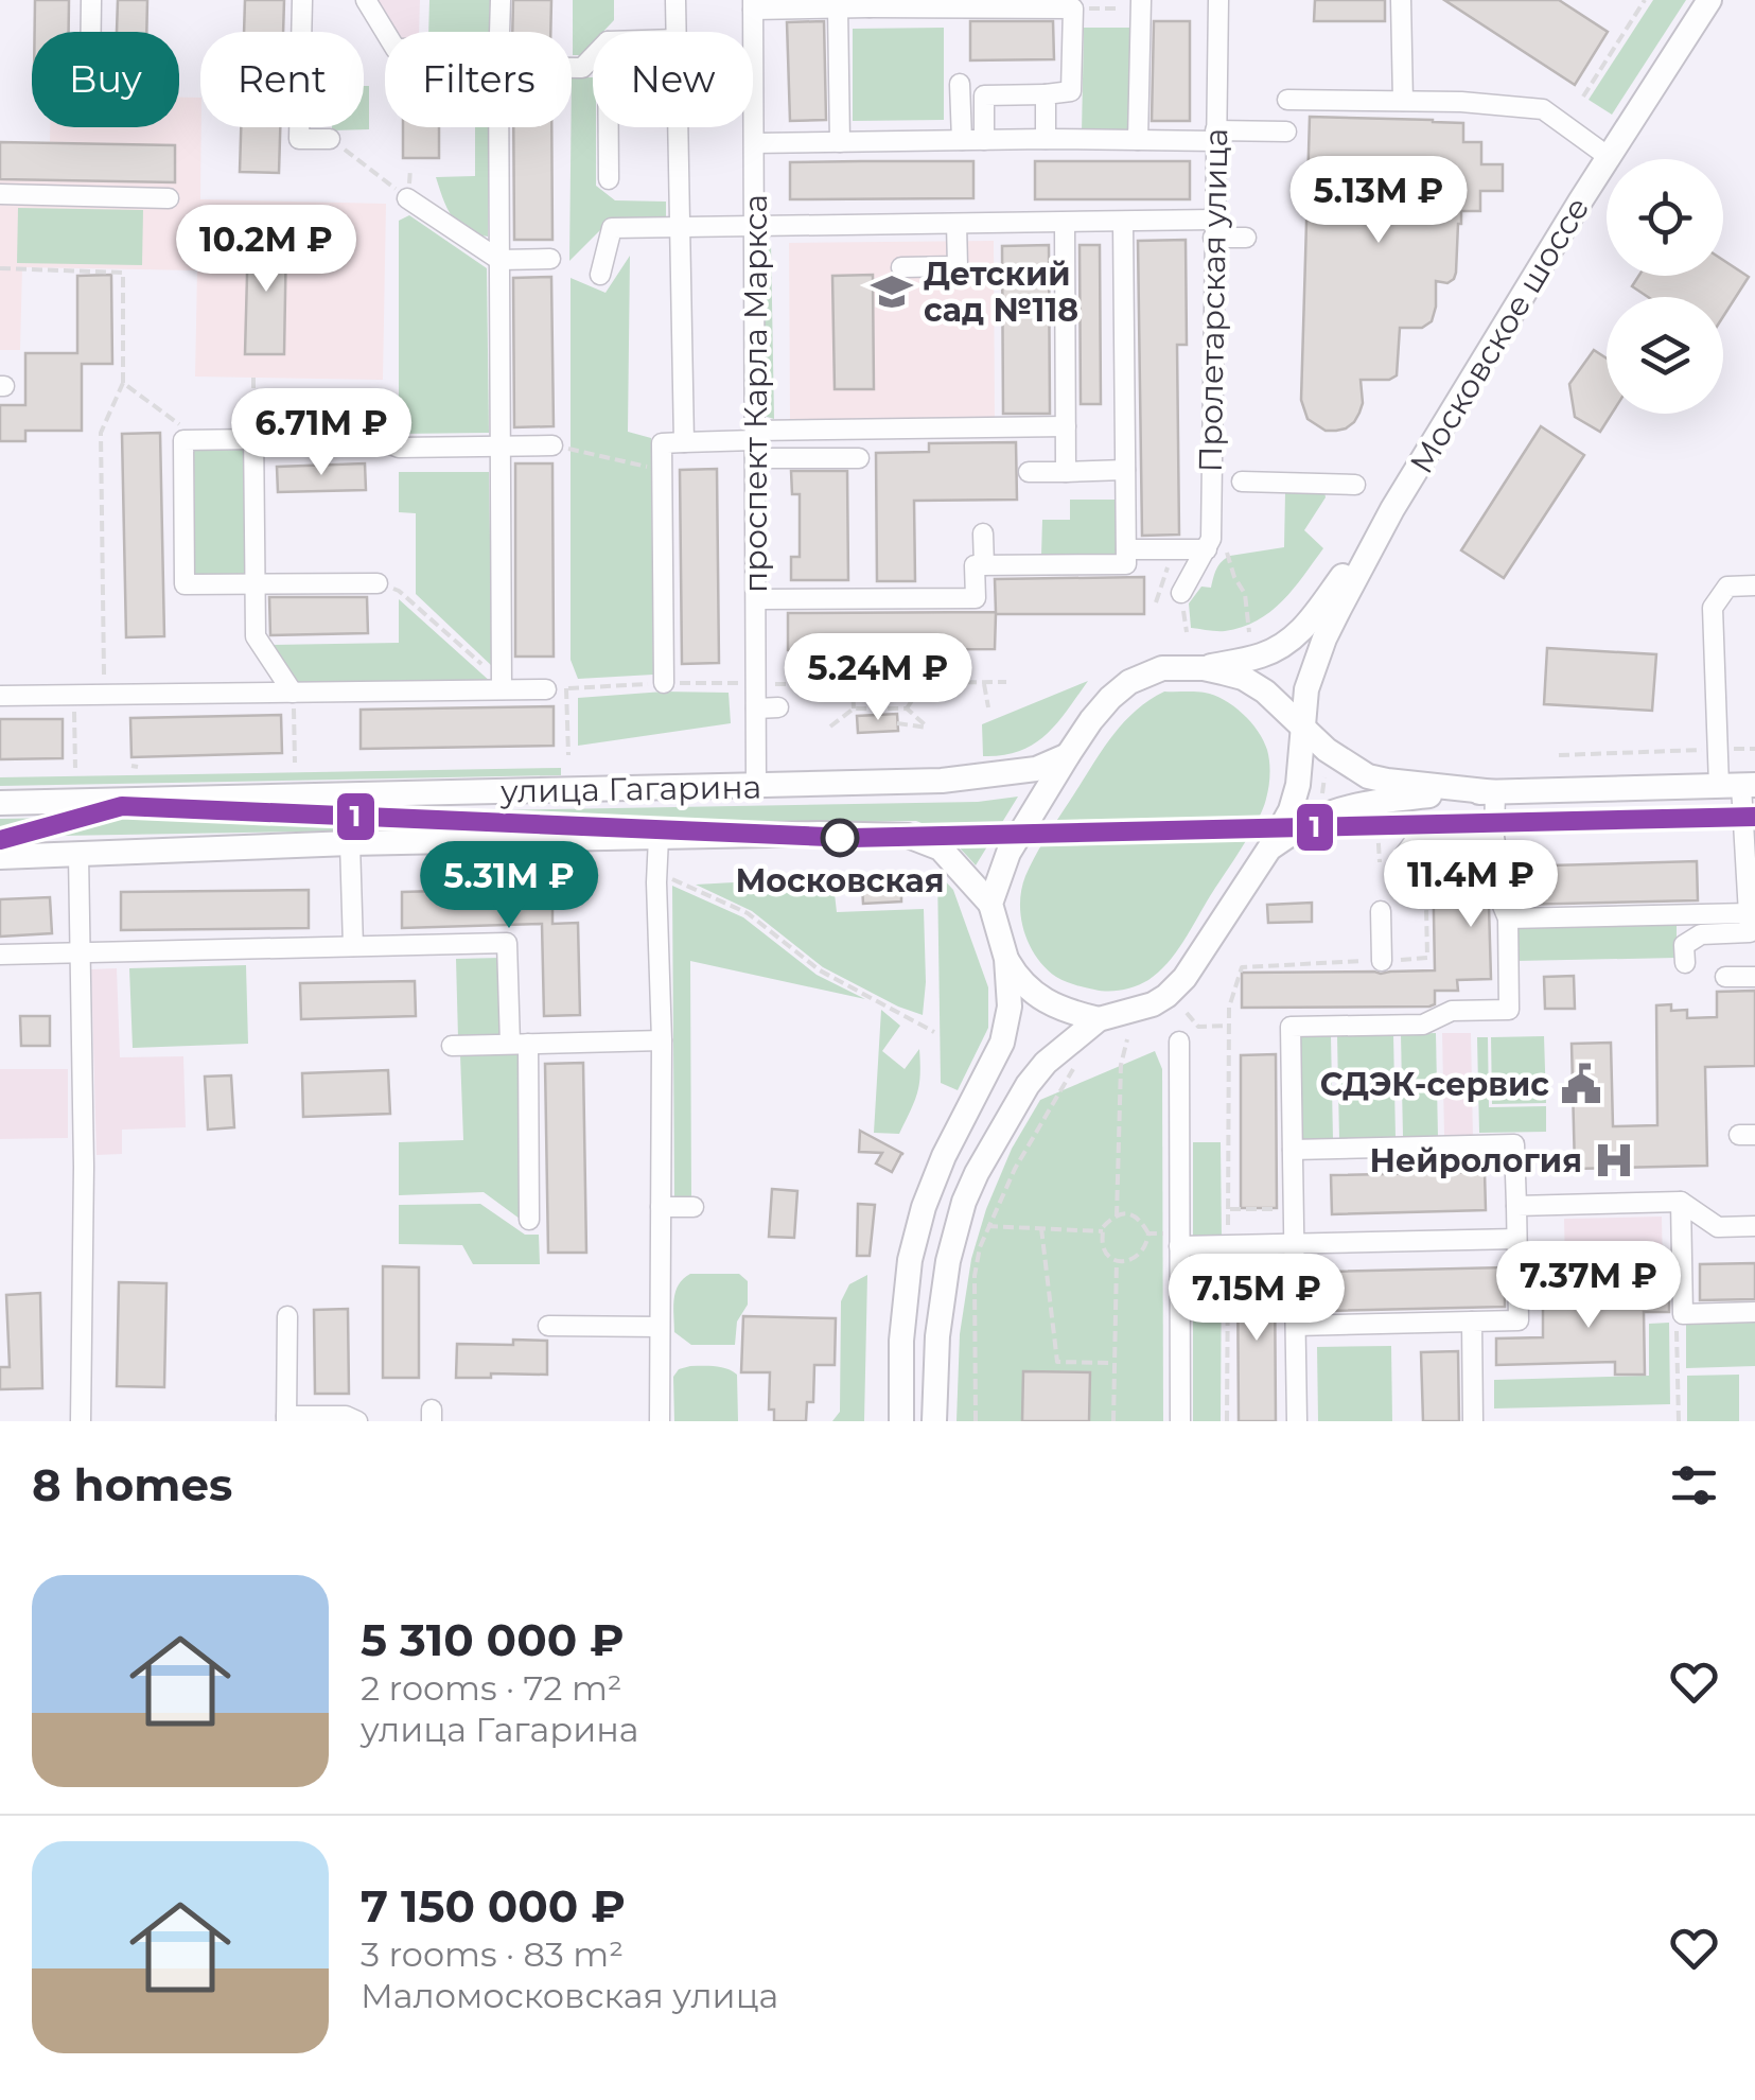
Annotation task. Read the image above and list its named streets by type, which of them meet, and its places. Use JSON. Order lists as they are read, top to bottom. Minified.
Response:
{"streets":{"main road":["Московское шоссе","улица Гагарина"],"street":["Пролетарская улица","проспект Карла Маркса"]},"crossings":[["Московское шоссе","улица Гагарина"],["проспект Карла Маркса","улица Гагарина"]],"places":{"school or university":["Детский сад №118"],"other":["Московская"],"public building":["СДЭК-сервис"],"hospital":["Нейрология"]},"lines":["transit line 1"],"page":{"chip":["Buy","Rent","Filters","New"],"price":["5.13M ₽","10.2M ₽","6.71M ₽","5.24M ₽","11.4M ₽","5.31M ₽","7.37M ₽","7.15M ₽"],"heading":"8 homes","list":[{"name":"5 310 000 ₽","note":"2 rooms · 72 m² · улица Гагарина"},{"name":"7 150 000 ₽","note":"3 rooms · 83 m² · Маломосковская улица"}]}}
